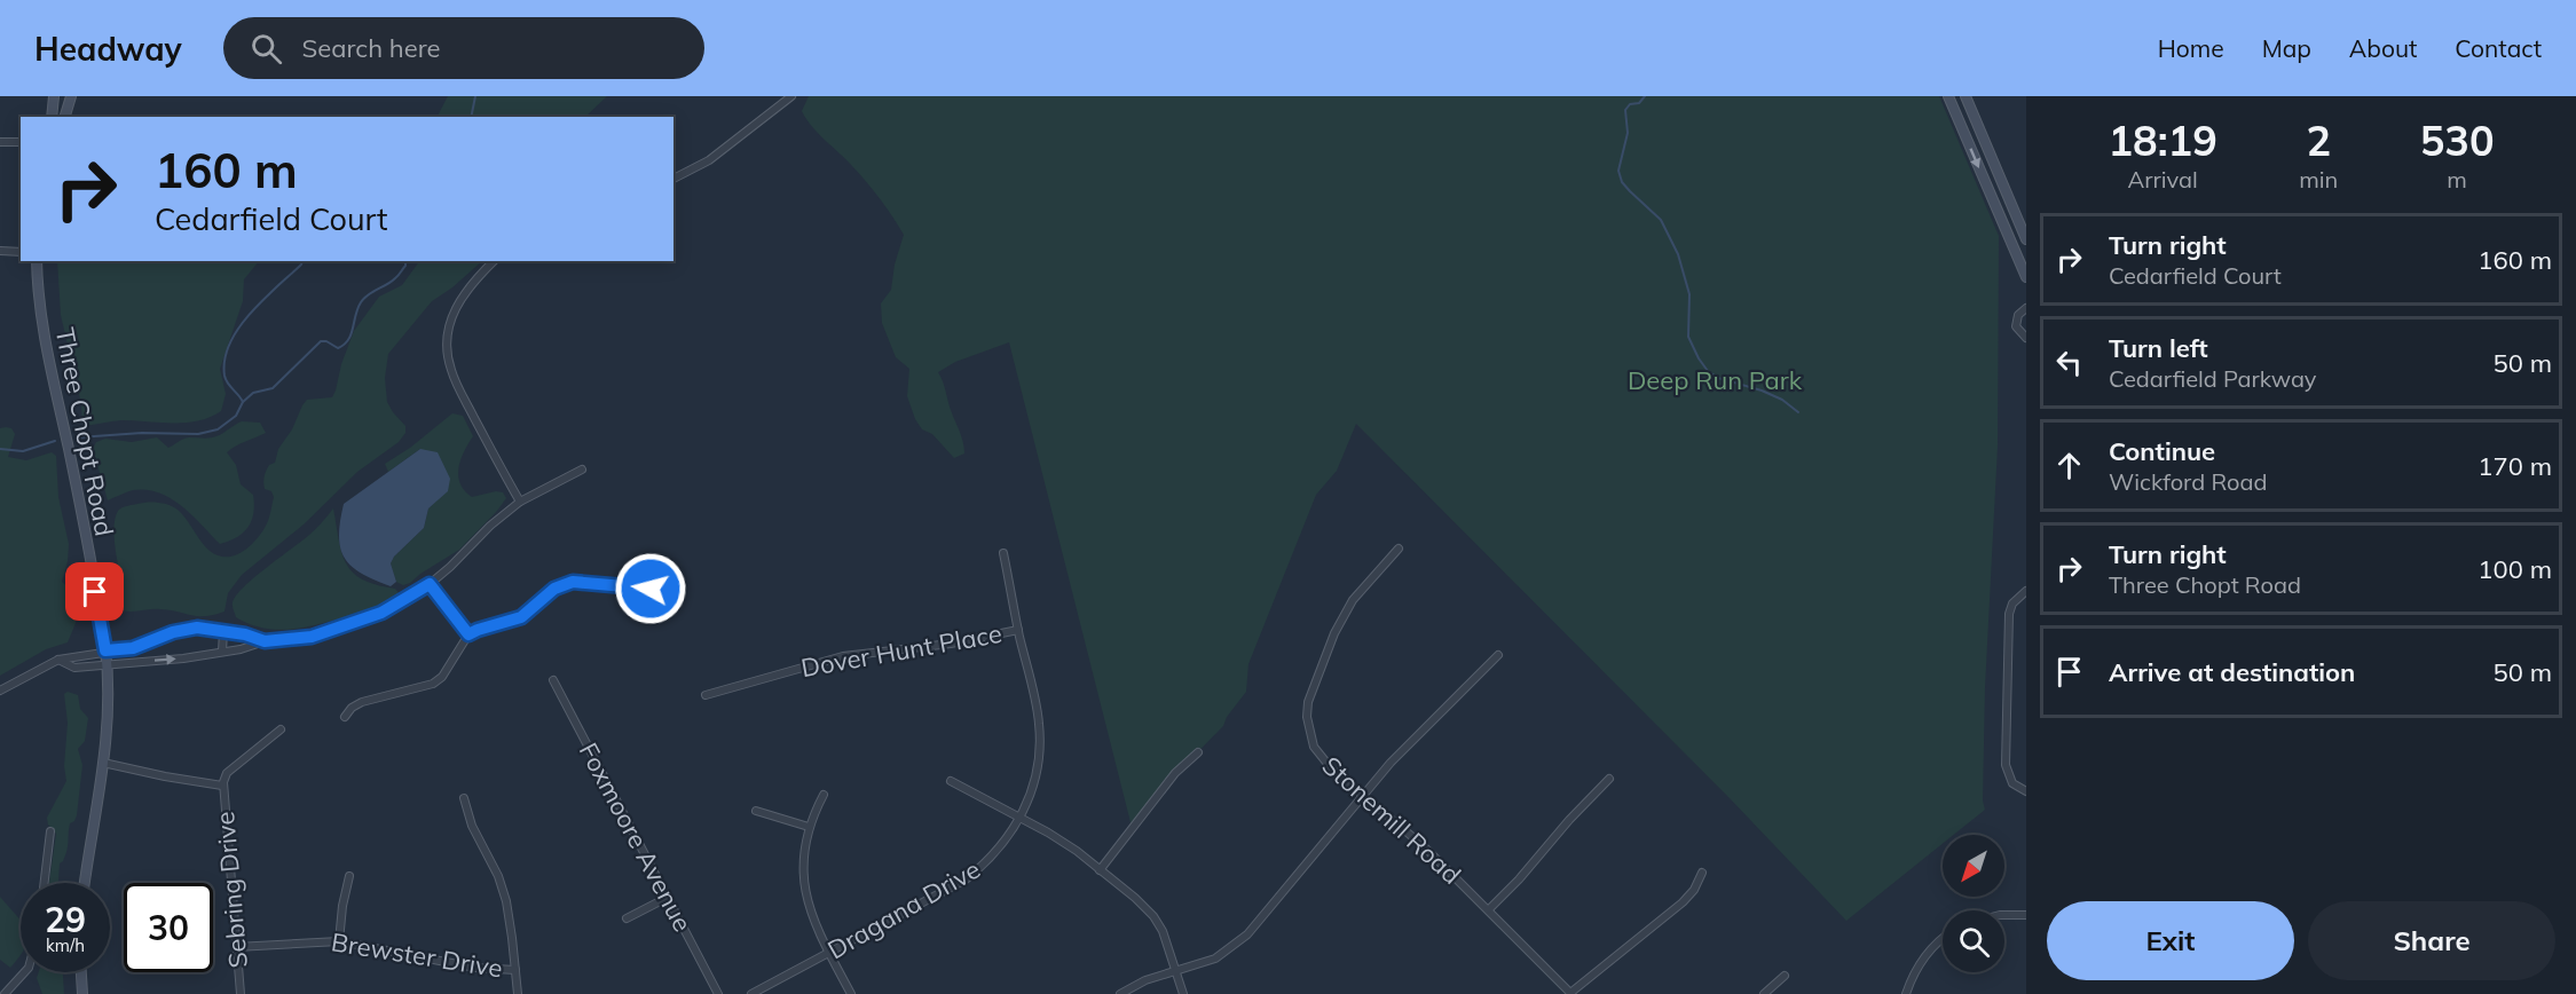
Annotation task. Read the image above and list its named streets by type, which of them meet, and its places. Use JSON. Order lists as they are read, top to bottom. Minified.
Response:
{"streets":{"main road":["Three Chopt Road"],"street":["Dover Hunt Place","Stonemill Road","Foxmoore Avenue","Sebring Drive","Dragana Drive","Brewster Drive"]},"crossings":[["Dover Hunt Place","Dragana Drive"],["Sebring Drive","Brewster Drive"]],"parks":["Deep Run Park"],"north":"bottom left","page":{"header":"Headway","search":"Search here","nav":["Home","Map","About","Contact"],"eta":["18:19","Arrival","2","min","530","m"],"turn":["160 m","Cedarfield Court"],"list":[{"name":"Turn right","note":"Cedarfield Court","value":"160 m"},{"name":"Turn left","note":"Cedarfield Parkway","value":"50 m"},{"name":"Continue","note":"Wickford Road","value":"170 m"},{"name":"Turn right","note":"Three Chopt Road","value":"100 m"},{"name":"Arrive at destination","value":"50 m"}],"speed":"29 km/h","limit":"30","buttons":["Exit","Share"]}}
